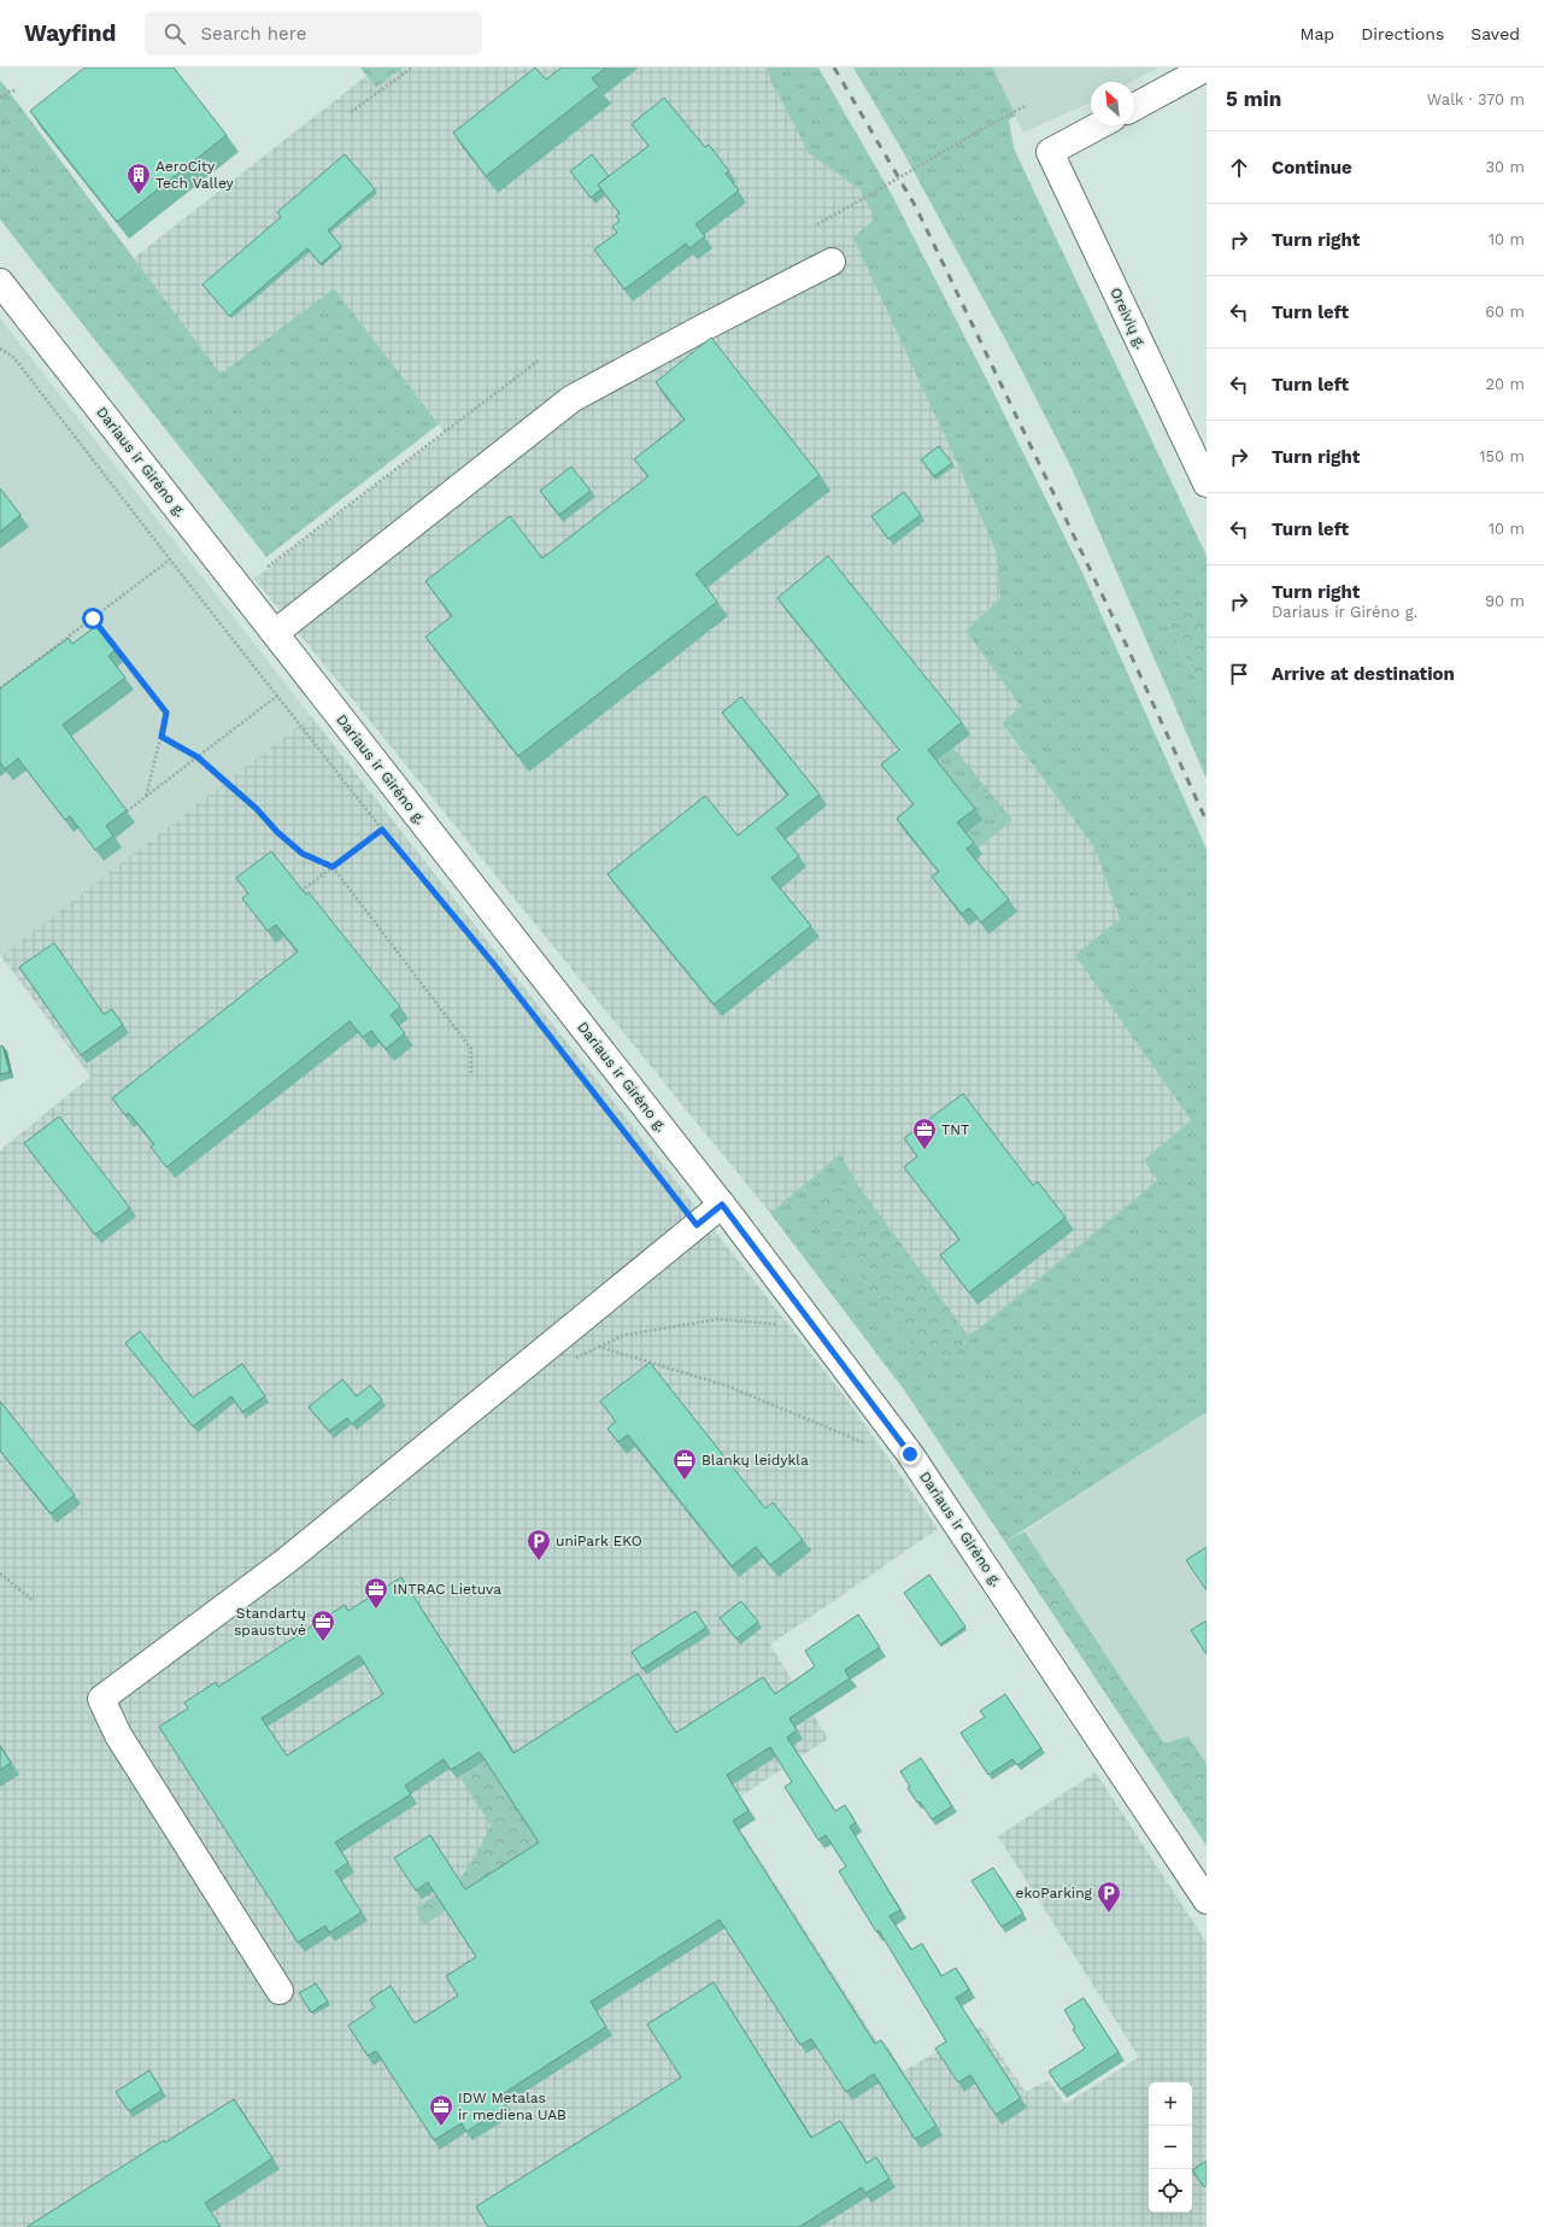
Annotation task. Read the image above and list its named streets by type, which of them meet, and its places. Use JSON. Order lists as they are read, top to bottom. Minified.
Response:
{"streets":{"main road":["Oreivių g.","Dariaus ir Girėno g."]},"places":{"building":["AeroCity Tech Valley"],"office":["TNT","Blankų leidykla","INTRAC Lietuva","Standartų spaustuvė","IDW Metalas ir mediena UAB"],"parking":["uniPark EKO","ekoParking"]},"north":"top left","page":{"header":"Wayfind","search":"Search here","nav":["Map","Directions","Saved"],"heading":["5 min","Walk · 370 m"],"list":[["Continue","30 m"],["Turn right","10 m"],["Turn left","60 m"],["Turn left","20 m"],["Turn right","150 m"],["Turn left","10 m"],["Turn right","Dariaus ir Girėno g.","90 m"],"Arrive at destination"],"map_buttons":["+","−"]}}
